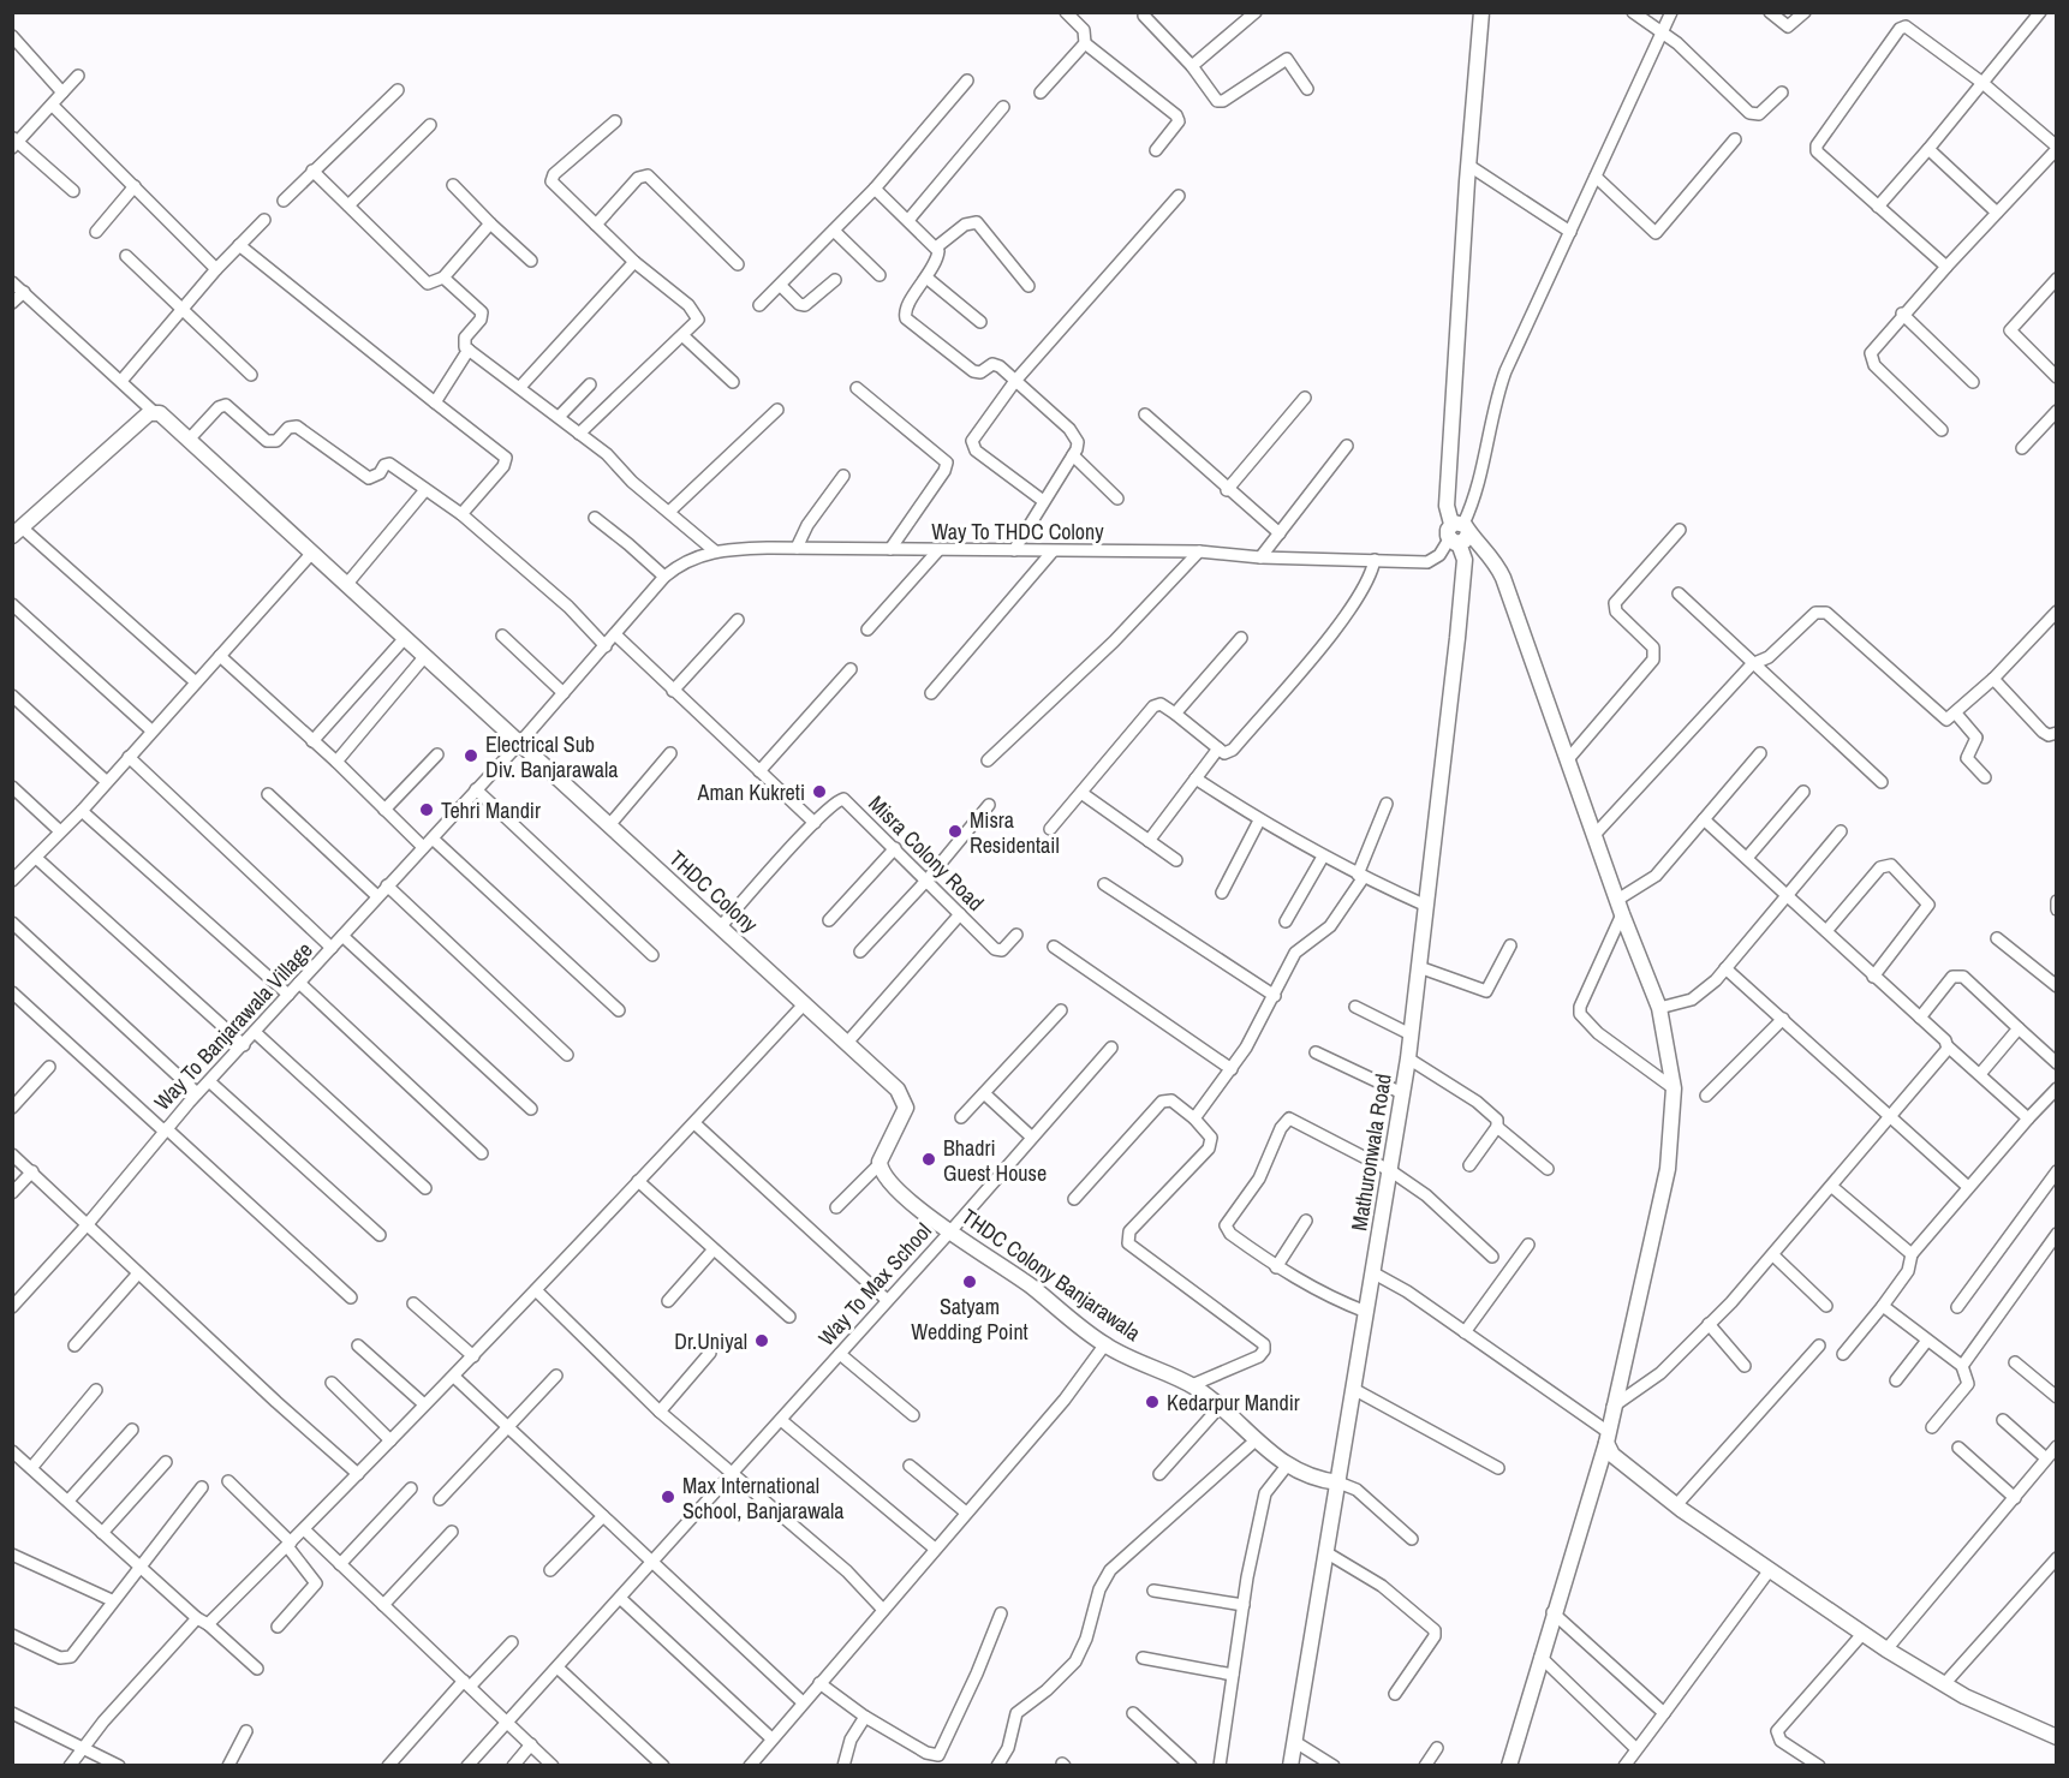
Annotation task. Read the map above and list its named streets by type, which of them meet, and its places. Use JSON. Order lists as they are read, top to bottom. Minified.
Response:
{"streets":{"street":["Way To THDC Colony","Misra Colony Road","THDC Colony","Way To Banjarawala Village","Mathuronwala Road","THDC Colony Banjarawala","Way To Max School"]},"crossings":[["Way To THDC Colony","Mathuronwala Road"],["Misra Colony Road","THDC Colony"],["THDC Colony","Way To Banjarawala Village"],["THDC Colony","THDC Colony Banjarawala"],["Mathuronwala Road","THDC Colony Banjarawala"],["THDC Colony Banjarawala","Way To Max School"]],"places":["Electrical Sub Div. Banjarawala","Aman Kukreti","Tehri Mandir","Misra Residentail","Bhadri Guest House","Satyam Wedding Point","Dr.Uniyal","Kedarpur Mandir","Max International School, Banjarawala"]}
